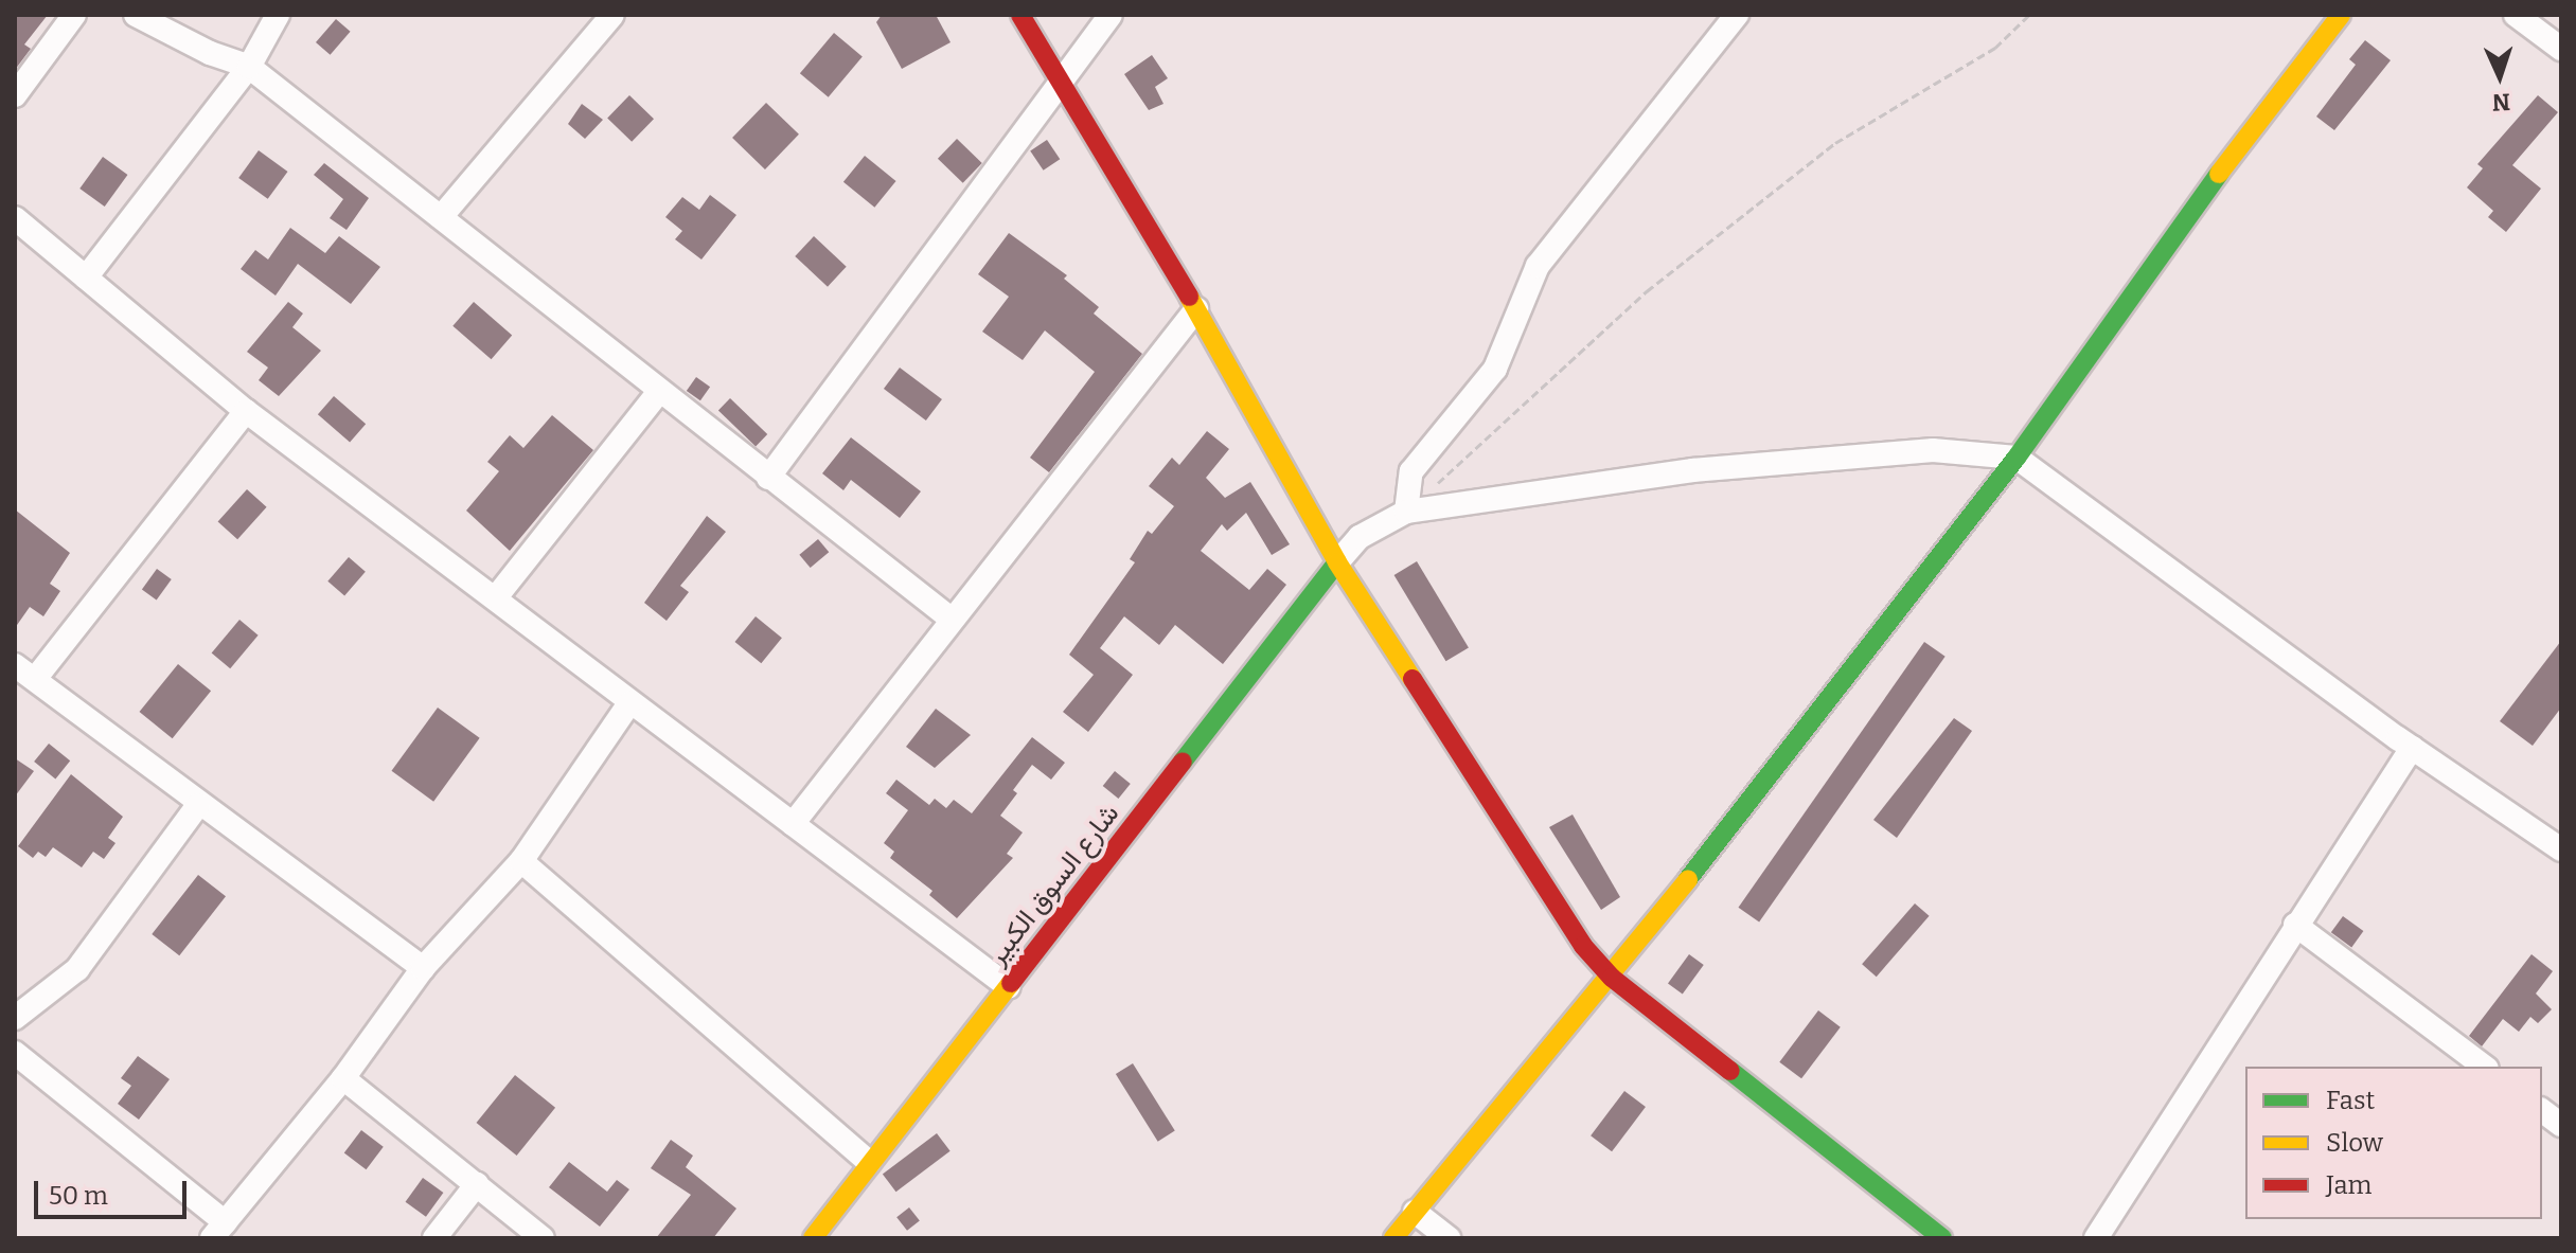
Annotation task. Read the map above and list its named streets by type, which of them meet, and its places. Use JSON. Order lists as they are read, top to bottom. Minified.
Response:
{"streets":{"street":["شارع السوق الكبير"]},"legend":["Fast","Slow","Jam"],"scale_bar":"50 m","north":"bottom"}
